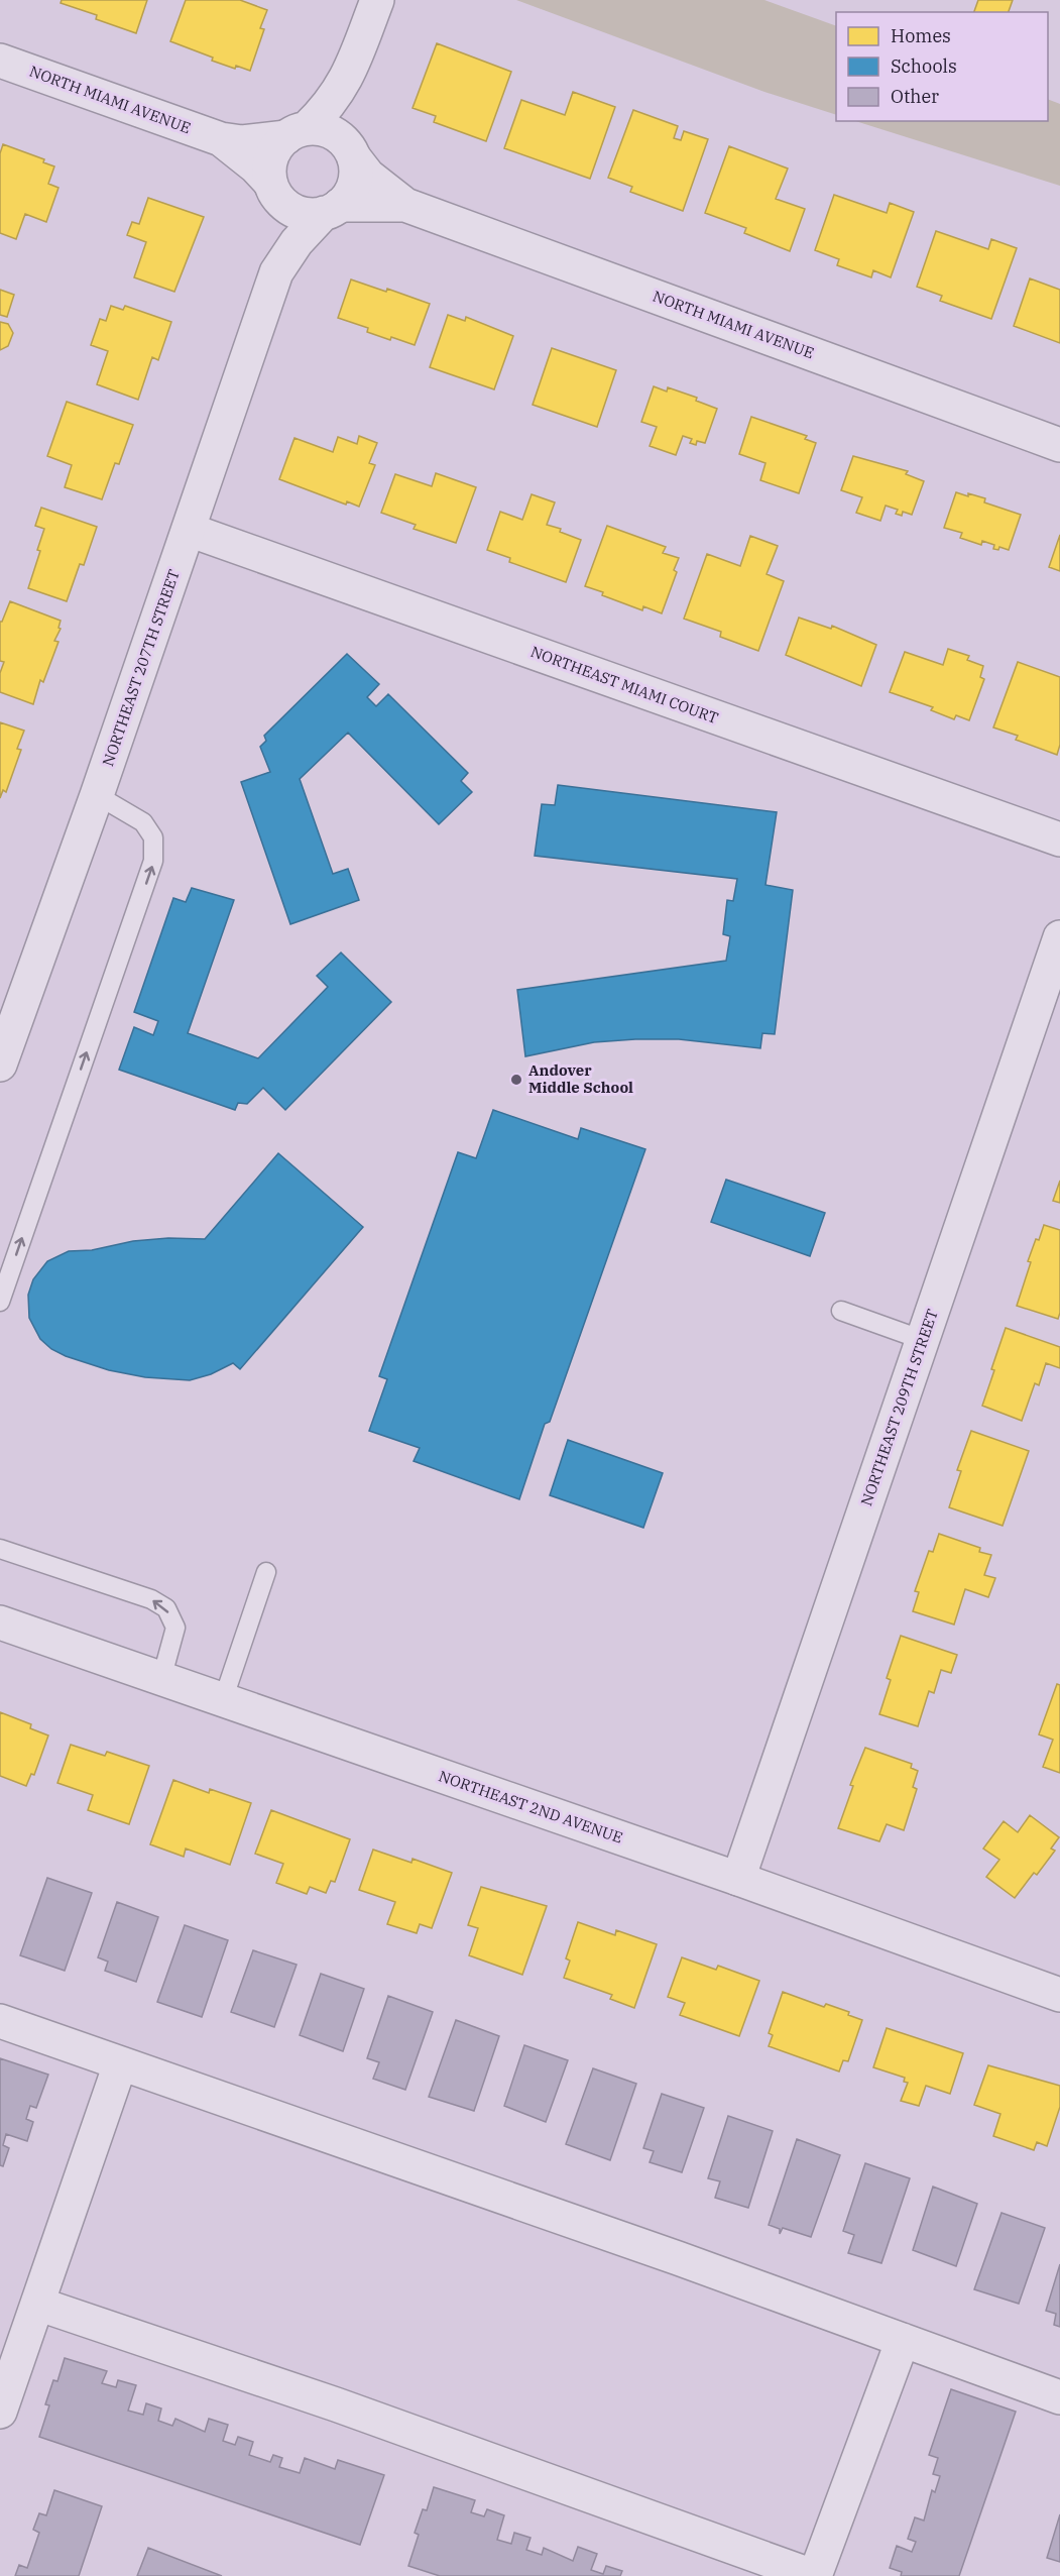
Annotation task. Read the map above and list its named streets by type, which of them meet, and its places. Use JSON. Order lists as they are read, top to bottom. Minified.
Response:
{"streets":{"street":["NORTH MIAMI AVENUE","NORTHEAST 207TH STREET","NORTHEAST MIAMI COURT","NORTHEAST 209TH STREET","NORTHEAST 2ND AVENUE"]},"crossings":[["NORTH MIAMI AVENUE","NORTHEAST 207TH STREET"],["NORTHEAST 207TH STREET","NORTHEAST MIAMI COURT"],["NORTHEAST 209TH STREET","NORTHEAST 2ND AVENUE"]],"places":["Andover Middle School"],"legend":["Homes","Schools","Other"]}
